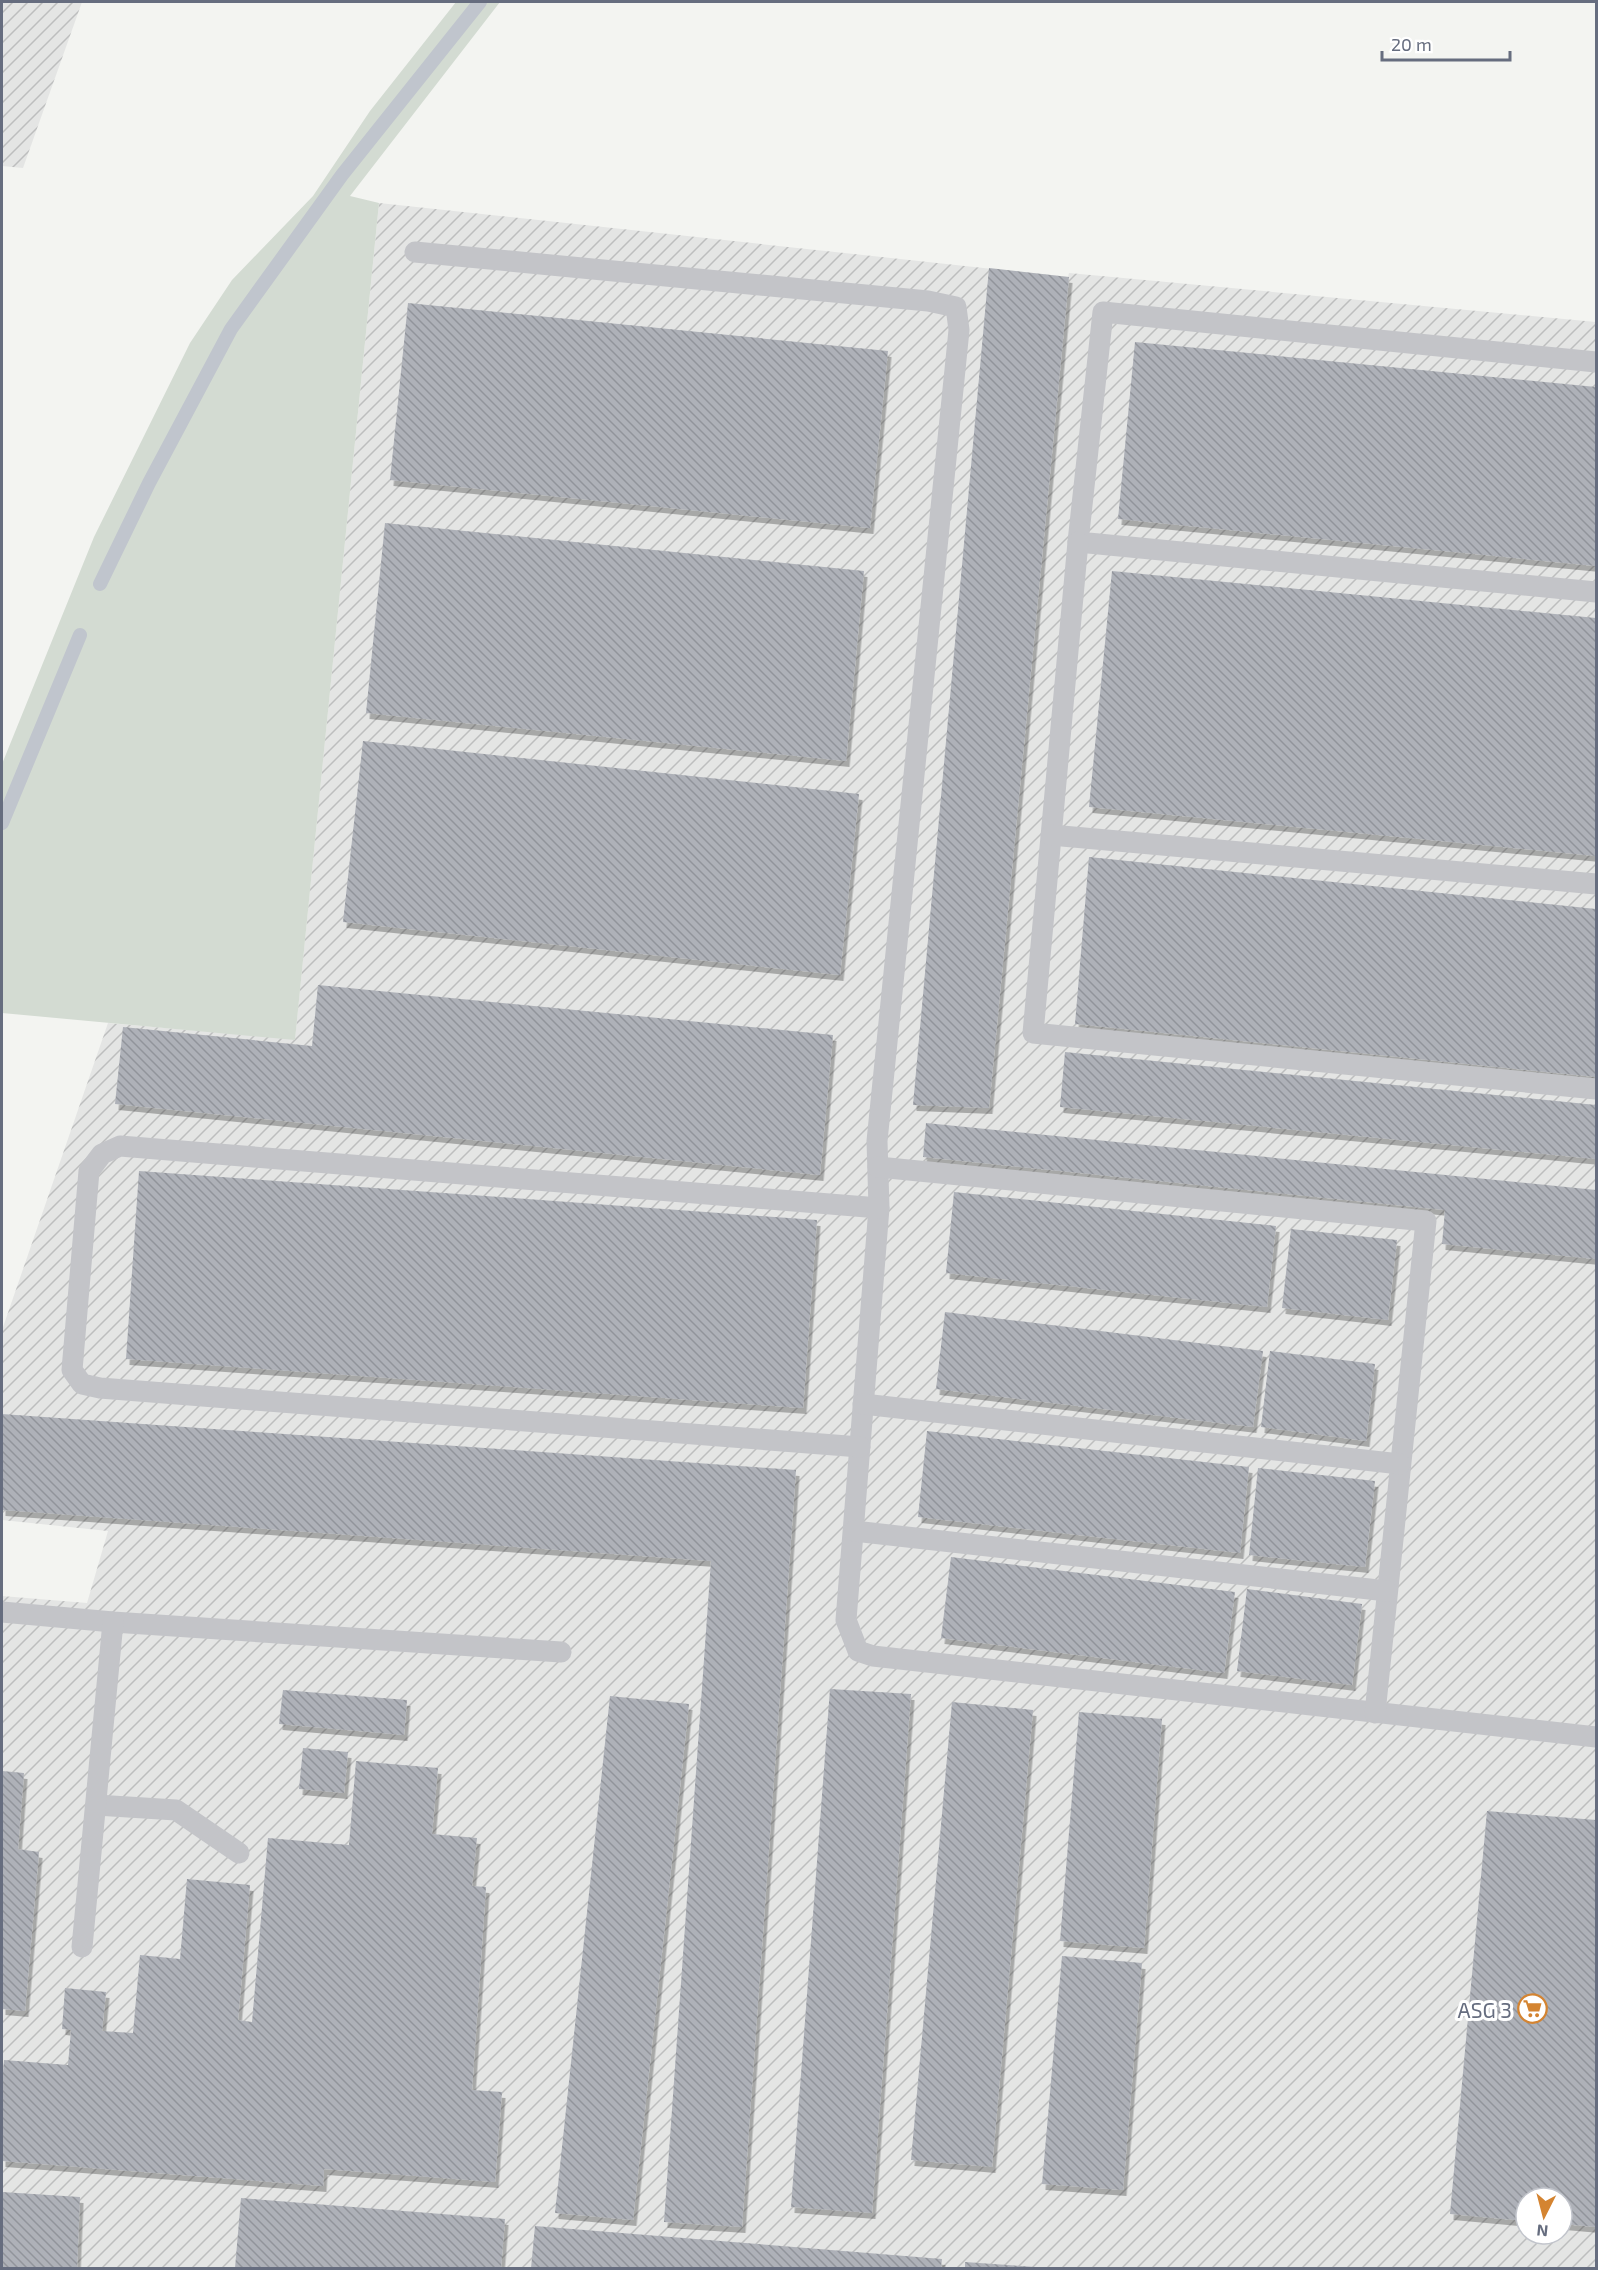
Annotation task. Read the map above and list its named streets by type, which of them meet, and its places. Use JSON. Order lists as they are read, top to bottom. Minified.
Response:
{"places":{"supermarket":["ASG 3"]},"scale_bar":"20 m","north":"bottom"}
